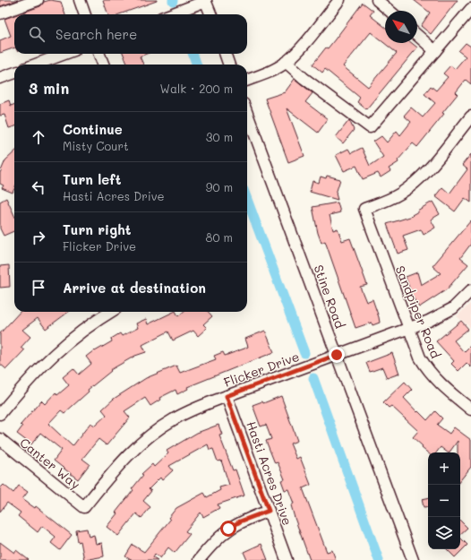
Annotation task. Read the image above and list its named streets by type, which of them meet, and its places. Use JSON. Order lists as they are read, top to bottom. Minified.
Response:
{"streets":{"street":["Stine Road","Sandpiper Road","Flicker Drive","Canter Way","Hasti Acres Drive"]},"crossings":[["Stine Road","Flicker Drive"],["Sandpiper Road","Flicker Drive"],["Flicker Drive","Canter Way"],["Flicker Drive","Hasti Acres Drive"]],"north":"top left","page":{"search":"Search here","heading":["3 min","Walk · 200 m"],"list":[["Continue","Misty Court","30 m"],["Turn left","Hasti Acres Drive","90 m"],["Turn right","Flicker Drive","80 m"],"Arrive at destination"],"map_buttons":["+","−"]}}
